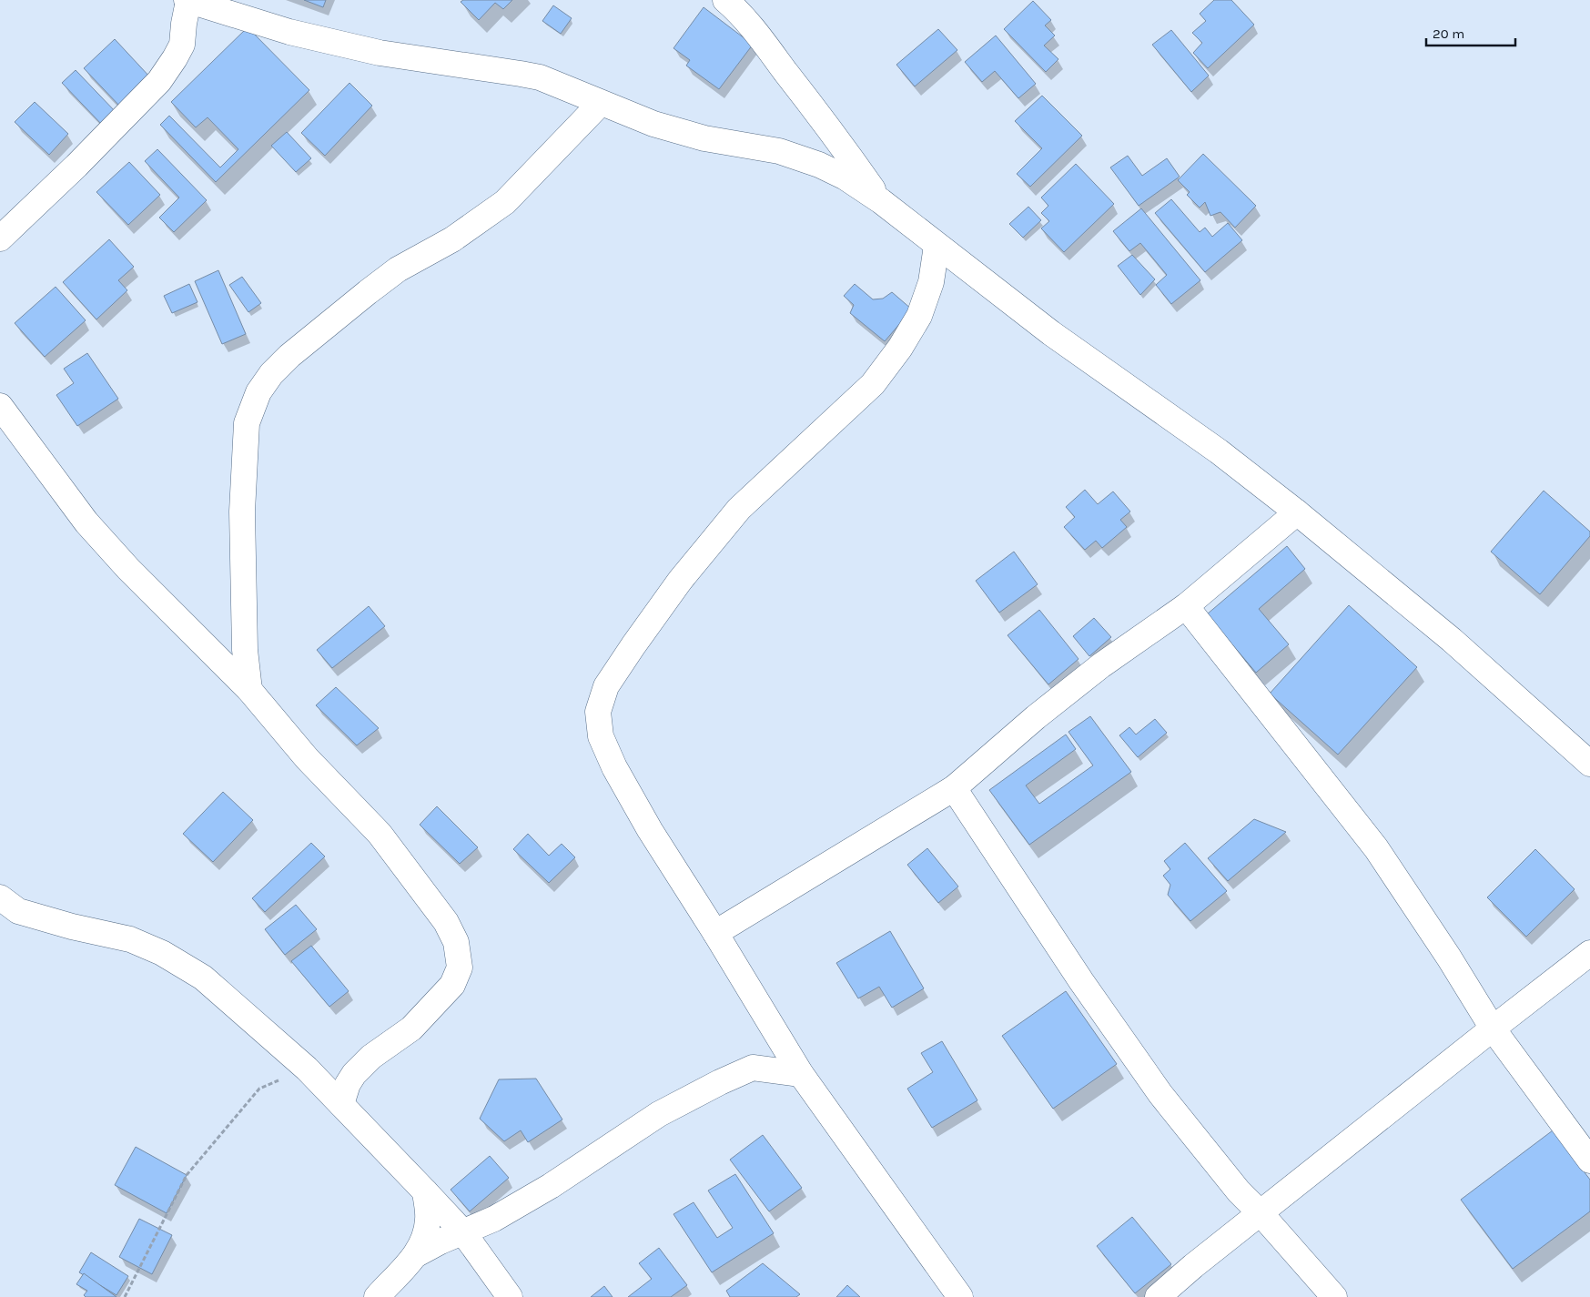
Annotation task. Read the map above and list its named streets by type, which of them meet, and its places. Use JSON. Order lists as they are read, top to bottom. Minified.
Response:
{"scale_bar":"20 m"}
